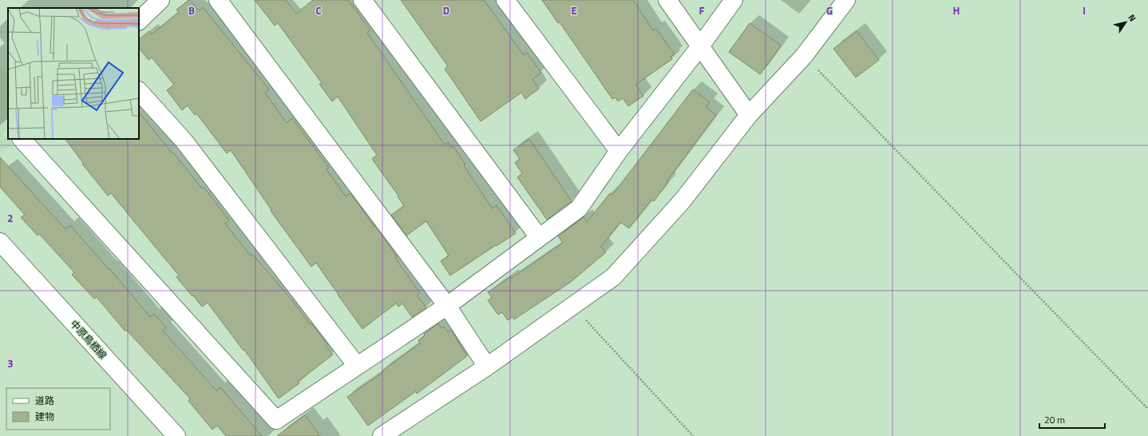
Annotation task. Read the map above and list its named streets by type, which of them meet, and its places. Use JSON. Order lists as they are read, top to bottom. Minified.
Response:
{"streets":{"street":["中原鳥栖線"]},"legend":["道路","建物"],"scale_bar":"20 m","north":"top right","grid":{"columns":["B","C","D","E","F","G","H","I"],"rows":["2","3"]}}
